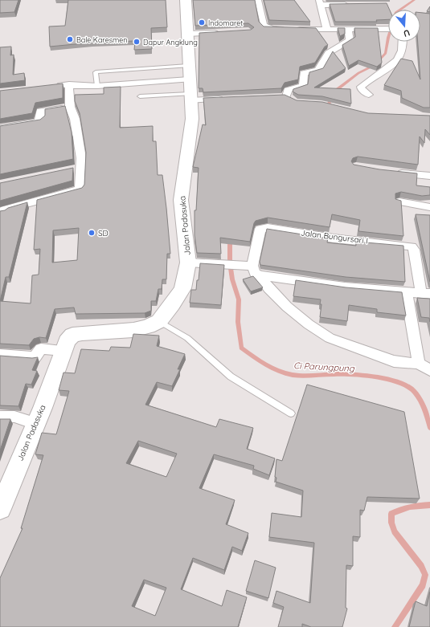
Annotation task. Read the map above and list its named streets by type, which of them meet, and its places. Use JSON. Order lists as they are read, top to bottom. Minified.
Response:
{"streets":{"street":["Jalan Padasuka","Jalan Bungursari I"]},"water":["Ci Parungpung"],"places":["Indomaret","Bale Karesmen","Dapur Angklung","SD"],"north":"bottom"}
